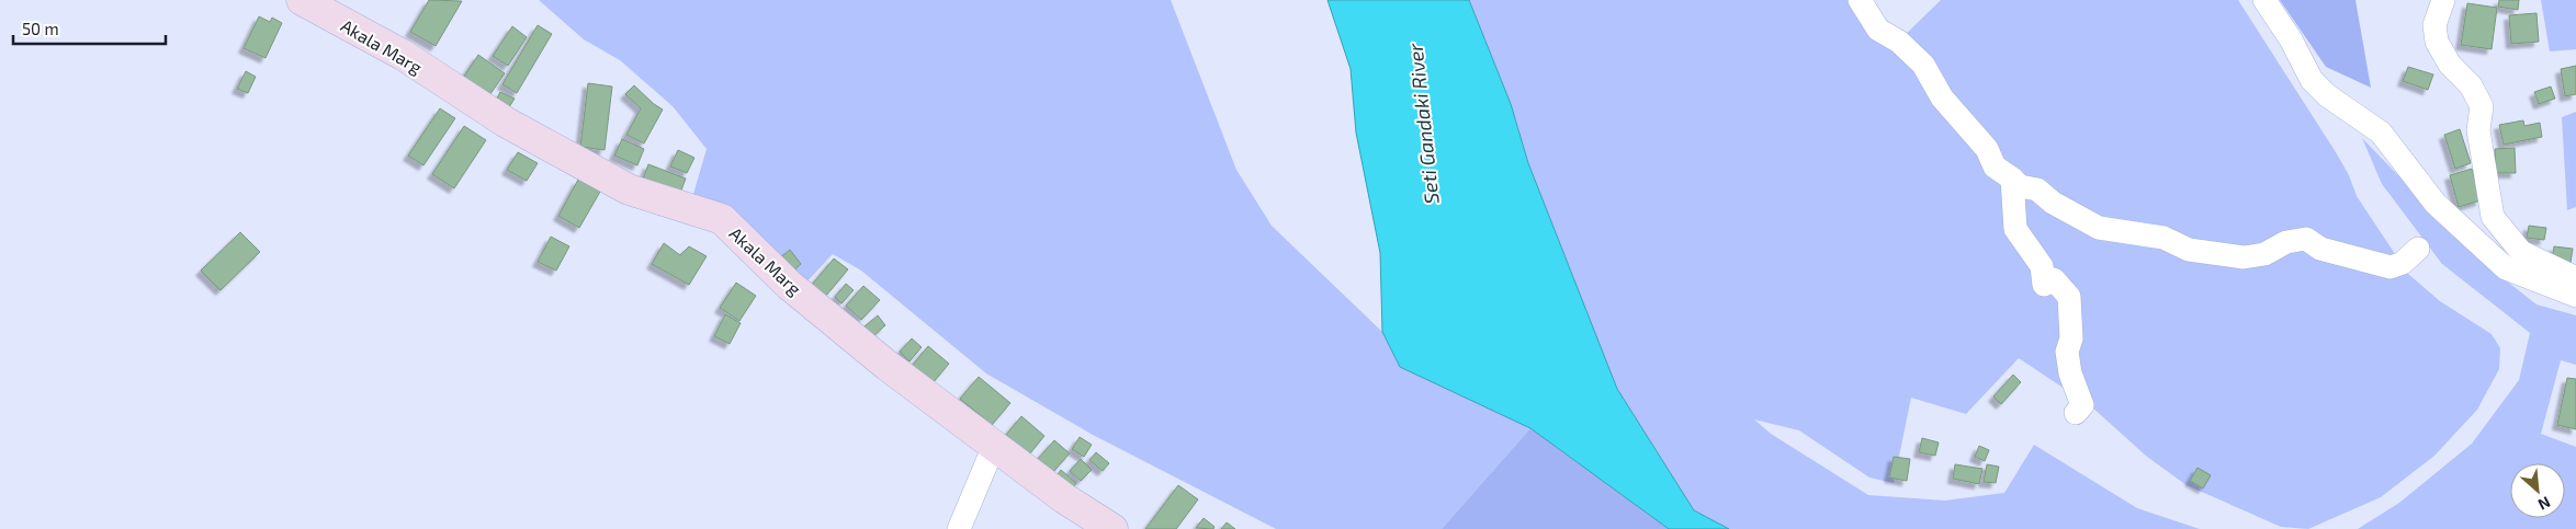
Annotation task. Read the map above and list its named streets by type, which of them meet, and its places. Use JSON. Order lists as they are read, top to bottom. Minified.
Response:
{"streets":{"main road":["Akala Marg"]},"water":["Seti Gandaki River"],"scale_bar":"50 m","north":"bottom right"}
